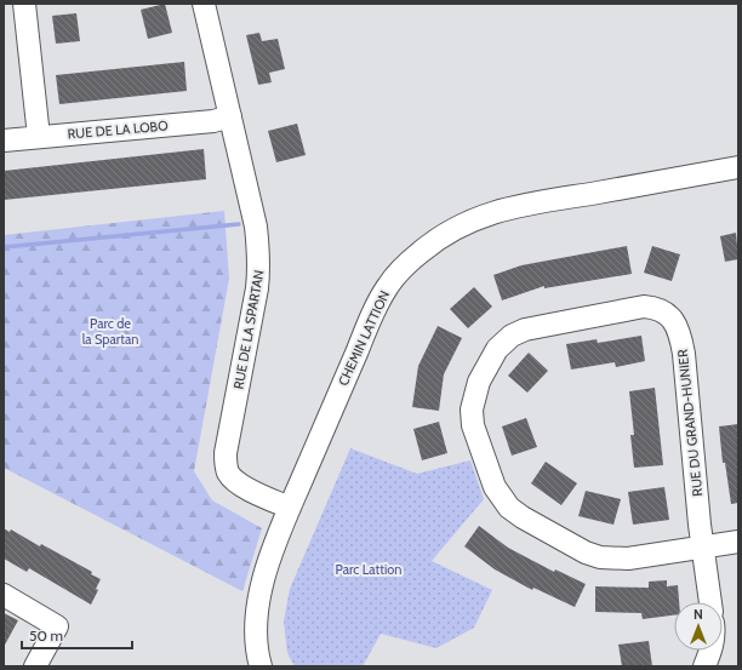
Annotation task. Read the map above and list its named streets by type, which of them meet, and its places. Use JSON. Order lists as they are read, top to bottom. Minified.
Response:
{"streets":{"street":["RUE DE LA LOBO","RUE DE LA SPARTAN","CHEMIN LATTION","RUE DU GRAND-HUNIER"]},"crossings":[["RUE DE LA LOBO","RUE DE LA SPARTAN"],["RUE DE LA SPARTAN","CHEMIN LATTION"]],"parks":["Parc de la Spartan","Parc Lattion"],"scale_bar":"50 m","north":"top"}
